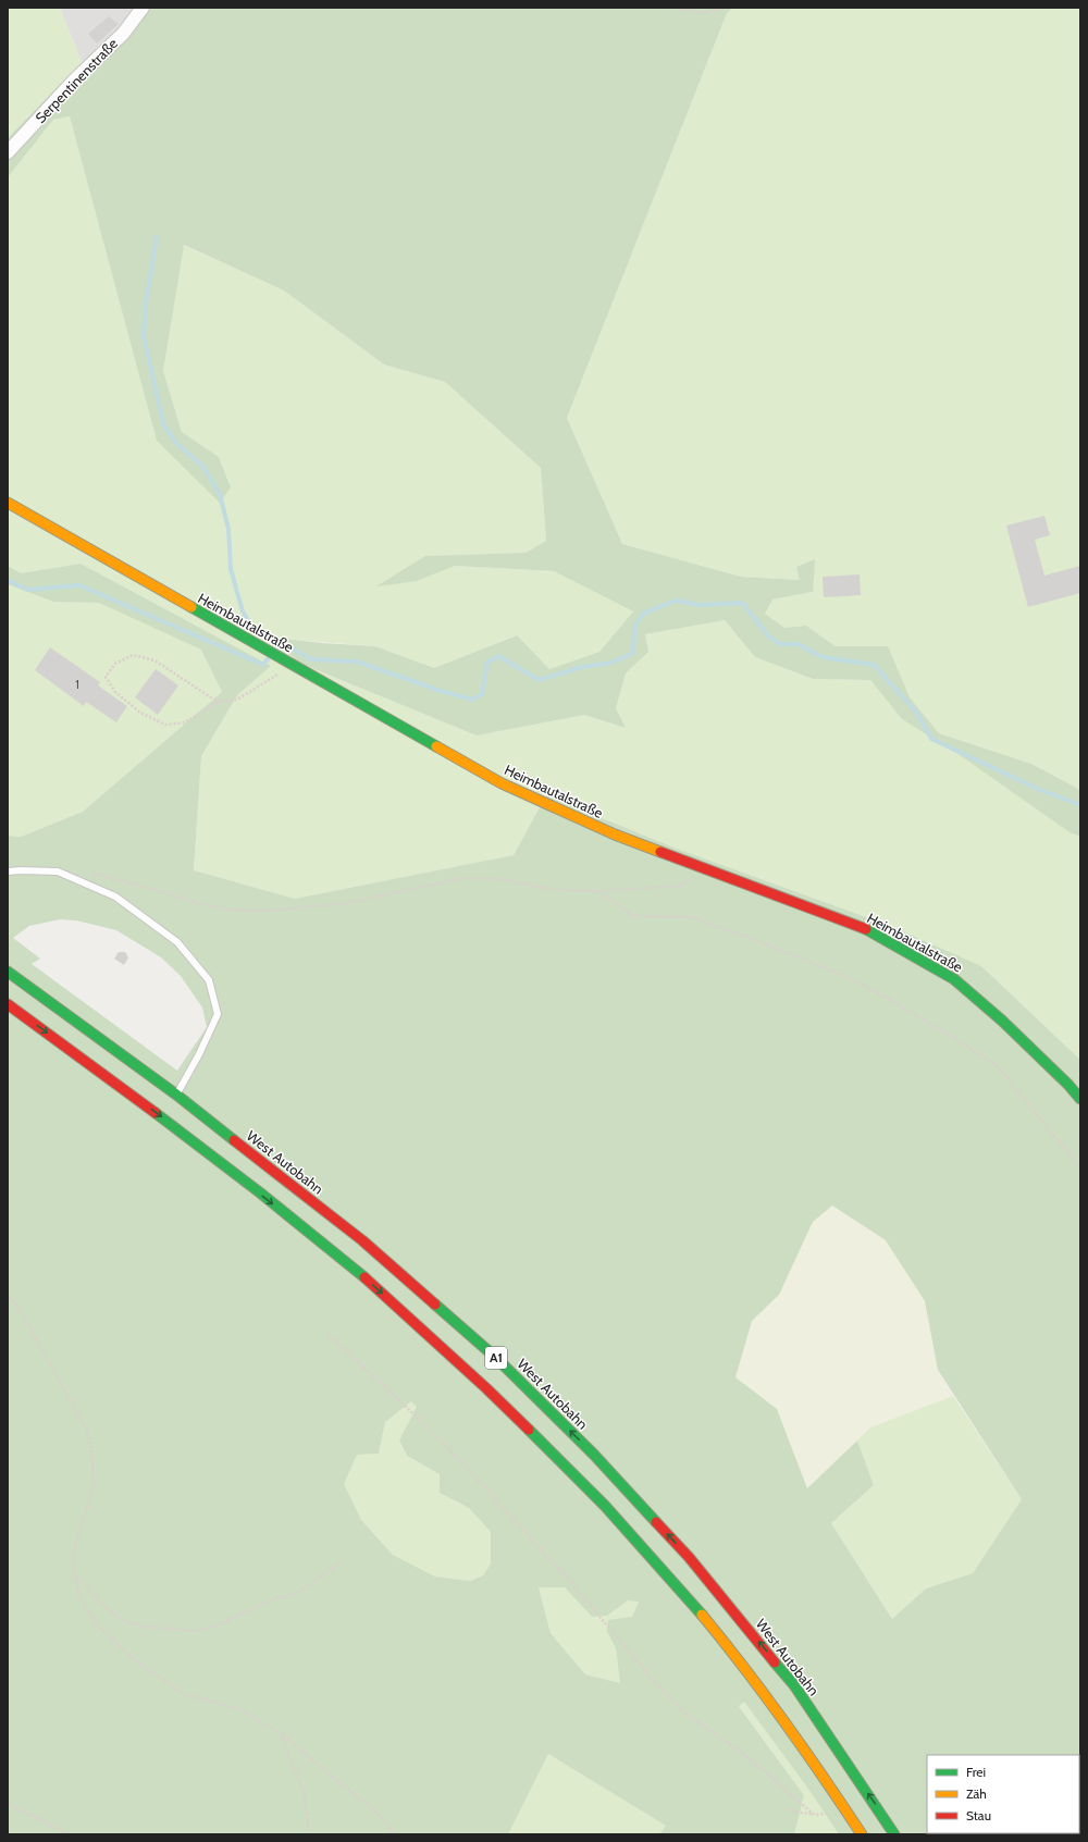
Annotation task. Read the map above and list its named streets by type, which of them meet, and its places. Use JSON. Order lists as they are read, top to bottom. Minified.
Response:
{"streets":{"main road":["Heimbautalstraße","West Autobahn","A1"],"street":["Serpentinenstraße"]},"house_numbers":["1"],"legend":["Frei","Zäh","Stau"]}
